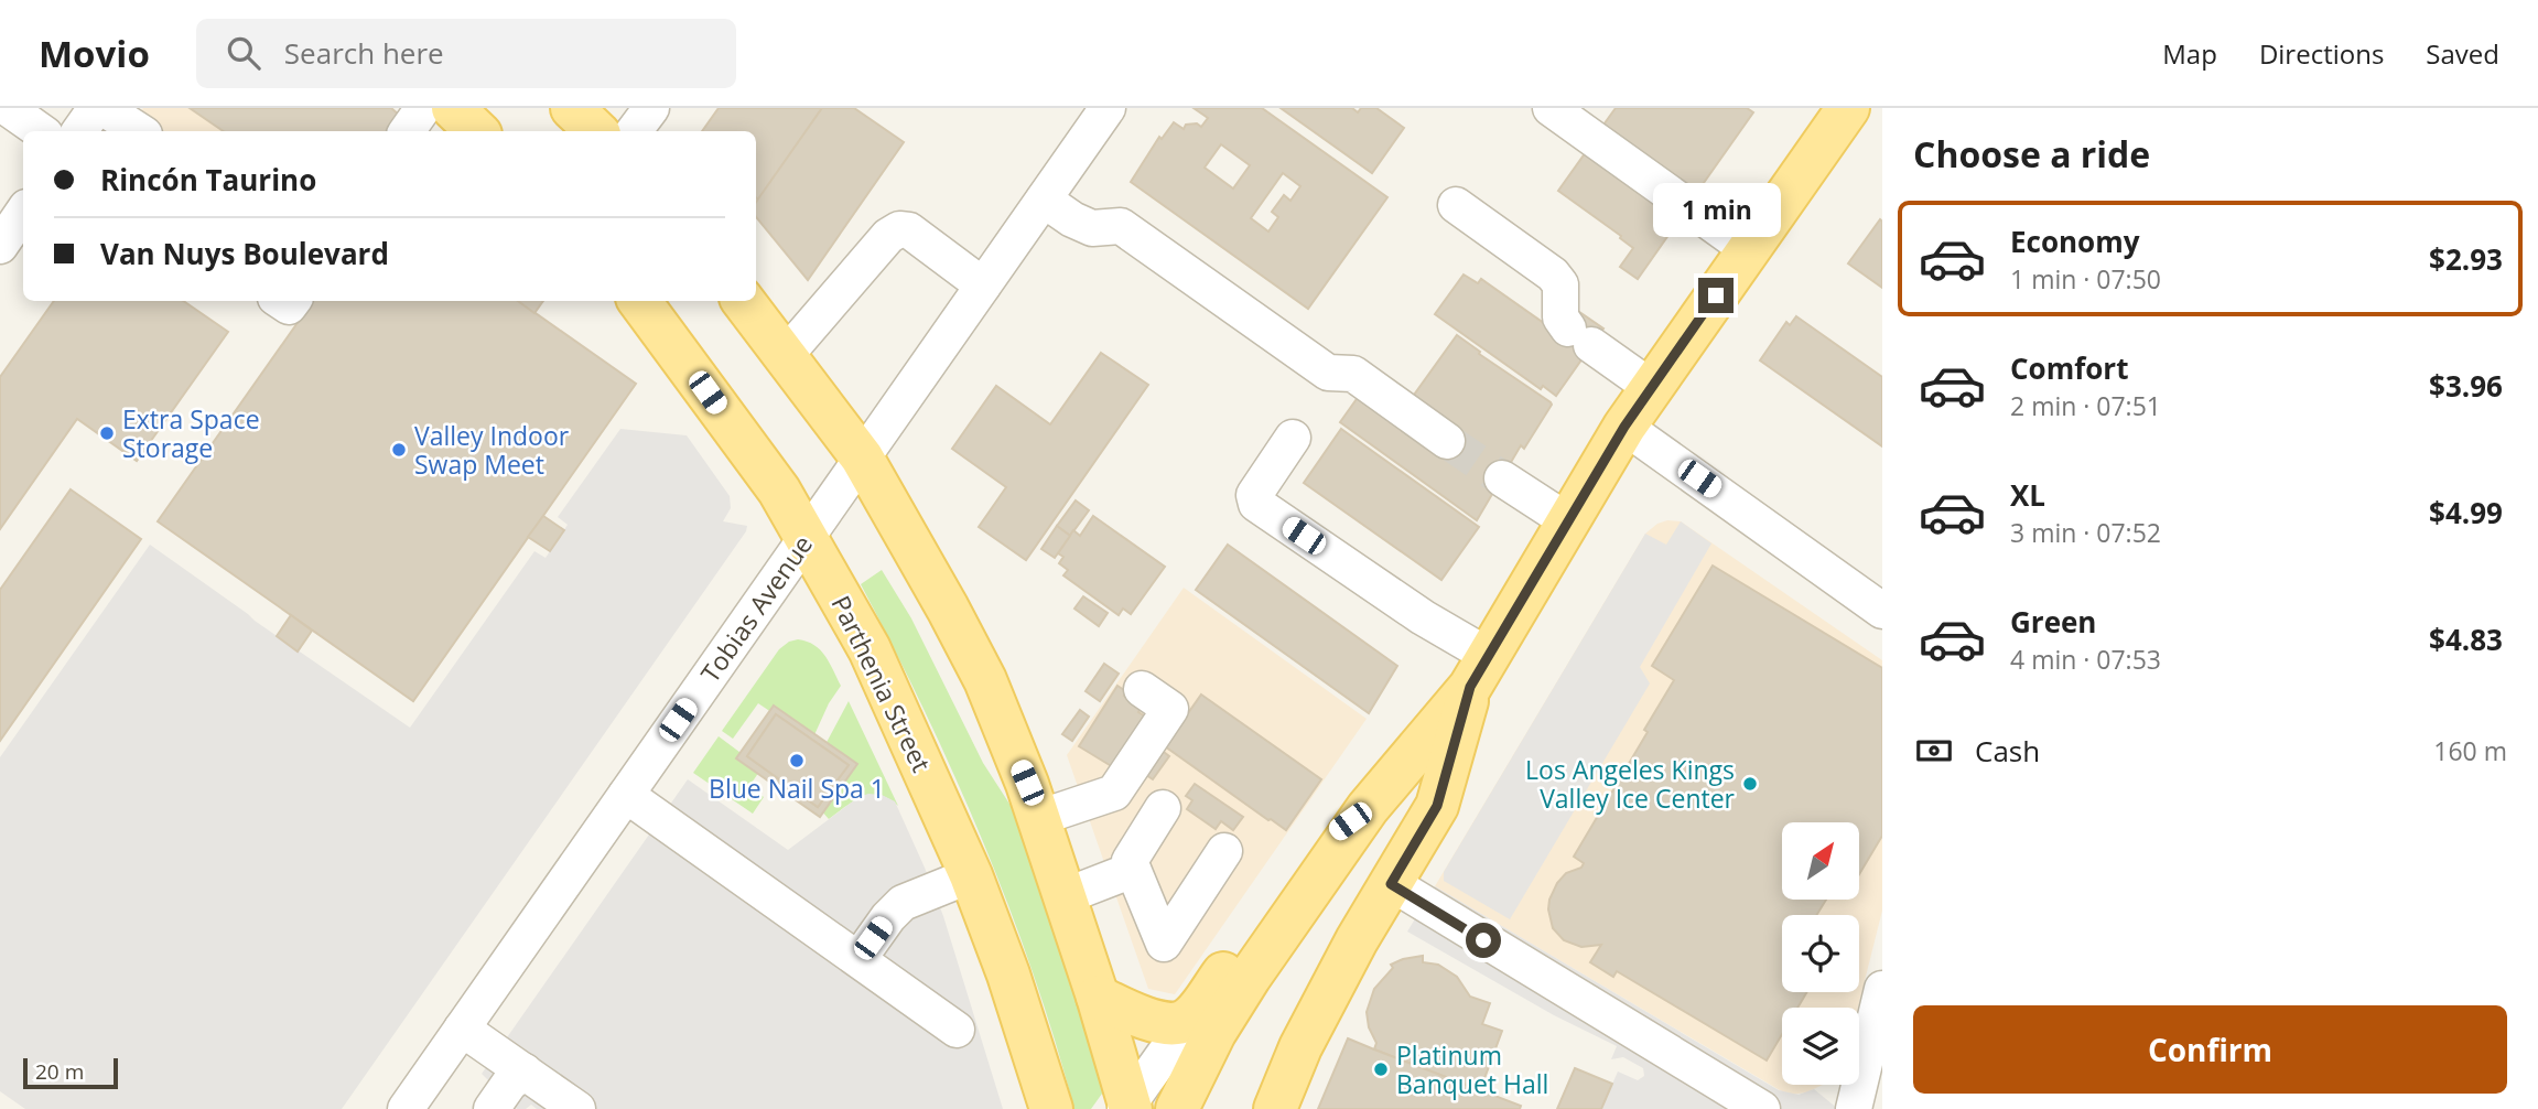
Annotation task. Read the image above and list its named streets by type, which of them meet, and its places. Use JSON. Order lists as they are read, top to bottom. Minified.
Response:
{"streets":{"main road":["Parthenia Street"],"street":["Tobias Avenue"]},"crossings":[["Tobias Avenue","Parthenia Street"]],"places":["Extra Space Storage","Valley Indoor Swap Meet","Blue Nail Spa 1","Los Angeles Kings Valley Ice Center","Platinum Banquet Hall"],"scale_bar":"20 m","north":"top right","page":{"header":"Movio","search":"Search here","nav":["Map","Directions","Saved"],"heading":"Choose a ride","banner":["Rincón Taurino","Van Nuys Boulevard"],"bubble":"1 min","list":[{"name":"Economy","note":"1 min · 07:50","value":"$2.93"},{"name":"Comfort","note":"2 min · 07:51","value":"$3.96"},{"name":"XL","note":"3 min · 07:52","value":"$4.99"},{"name":"Green","note":"4 min · 07:53","value":"$4.83"}],"pay":["Cash","160 m"],"buttons":"Confirm","scale":"20 m"}}
